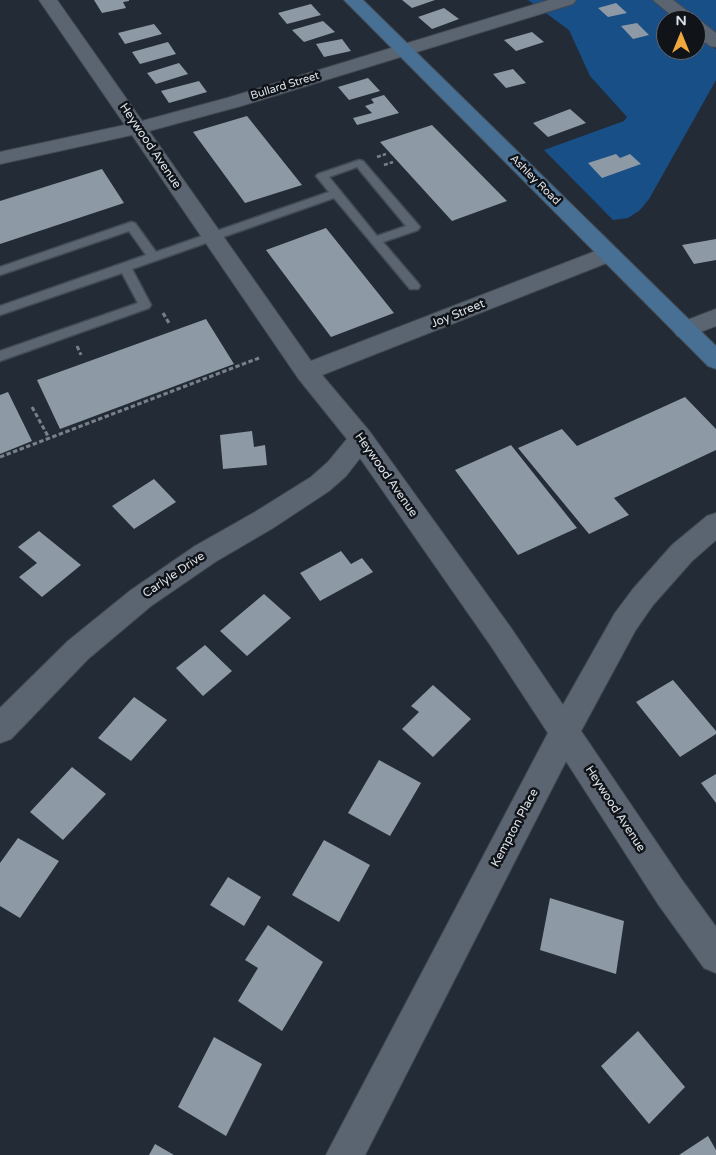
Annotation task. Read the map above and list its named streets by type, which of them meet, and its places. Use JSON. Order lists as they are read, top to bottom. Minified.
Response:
{"streets":{"street":["Bullard Street","Heywood Avenue","Ashley Road","Joy Street","Carlyle Drive","Kempton Place"]},"crossings":[["Bullard Street","Heywood Avenue"],["Bullard Street","Ashley Road"],["Heywood Avenue","Joy Street"],["Heywood Avenue","Carlyle Drive"],["Heywood Avenue","Kempton Place"],["Ashley Road","Joy Street"]],"north":"top"}
